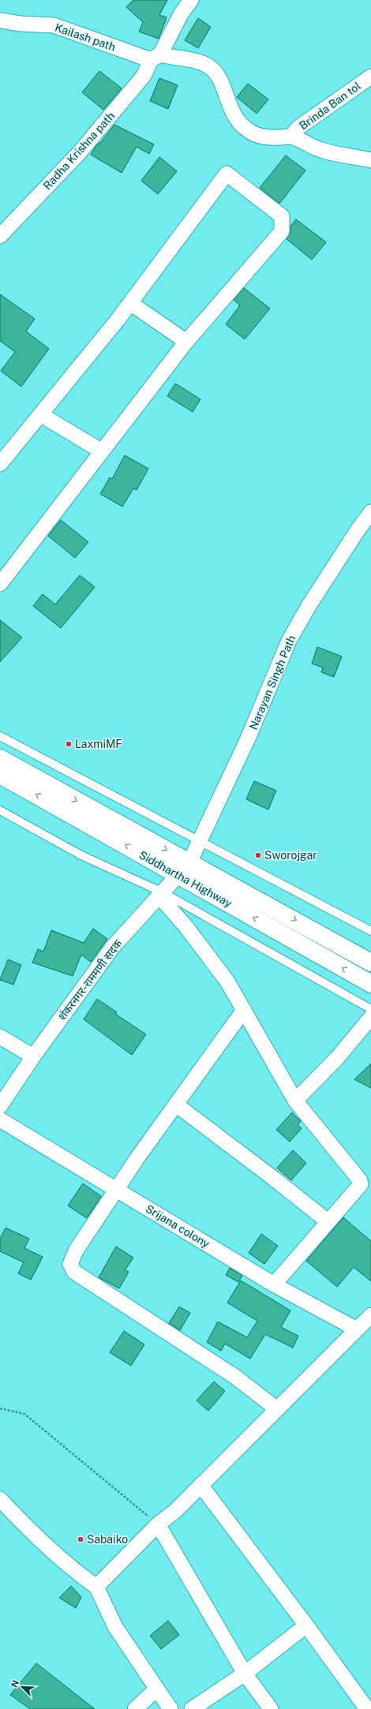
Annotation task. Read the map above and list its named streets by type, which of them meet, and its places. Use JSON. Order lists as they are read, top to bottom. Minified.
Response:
{"streets":{"highway":["Siddhartha Highway"],"street":["Kailash path","Brinda Ban tol","Radha Krishna path","Narayan Singh Path","शंकरनगर-राममणी सदक","Srijana colony"]},"crossings":[["Kailash path","Brinda Ban tol"],["Kailash path","Radha Krishna path"],["Narayan Singh Path","Siddhartha Highway"],["Narayan Singh Path","शंकरनगर-राममणी सदक"],["Siddhartha Highway","शंकरनगर-राममणी सदक"]],"places":["LaxmiMF","Sworojgar","Sabaiko"],"north":"top left"}
